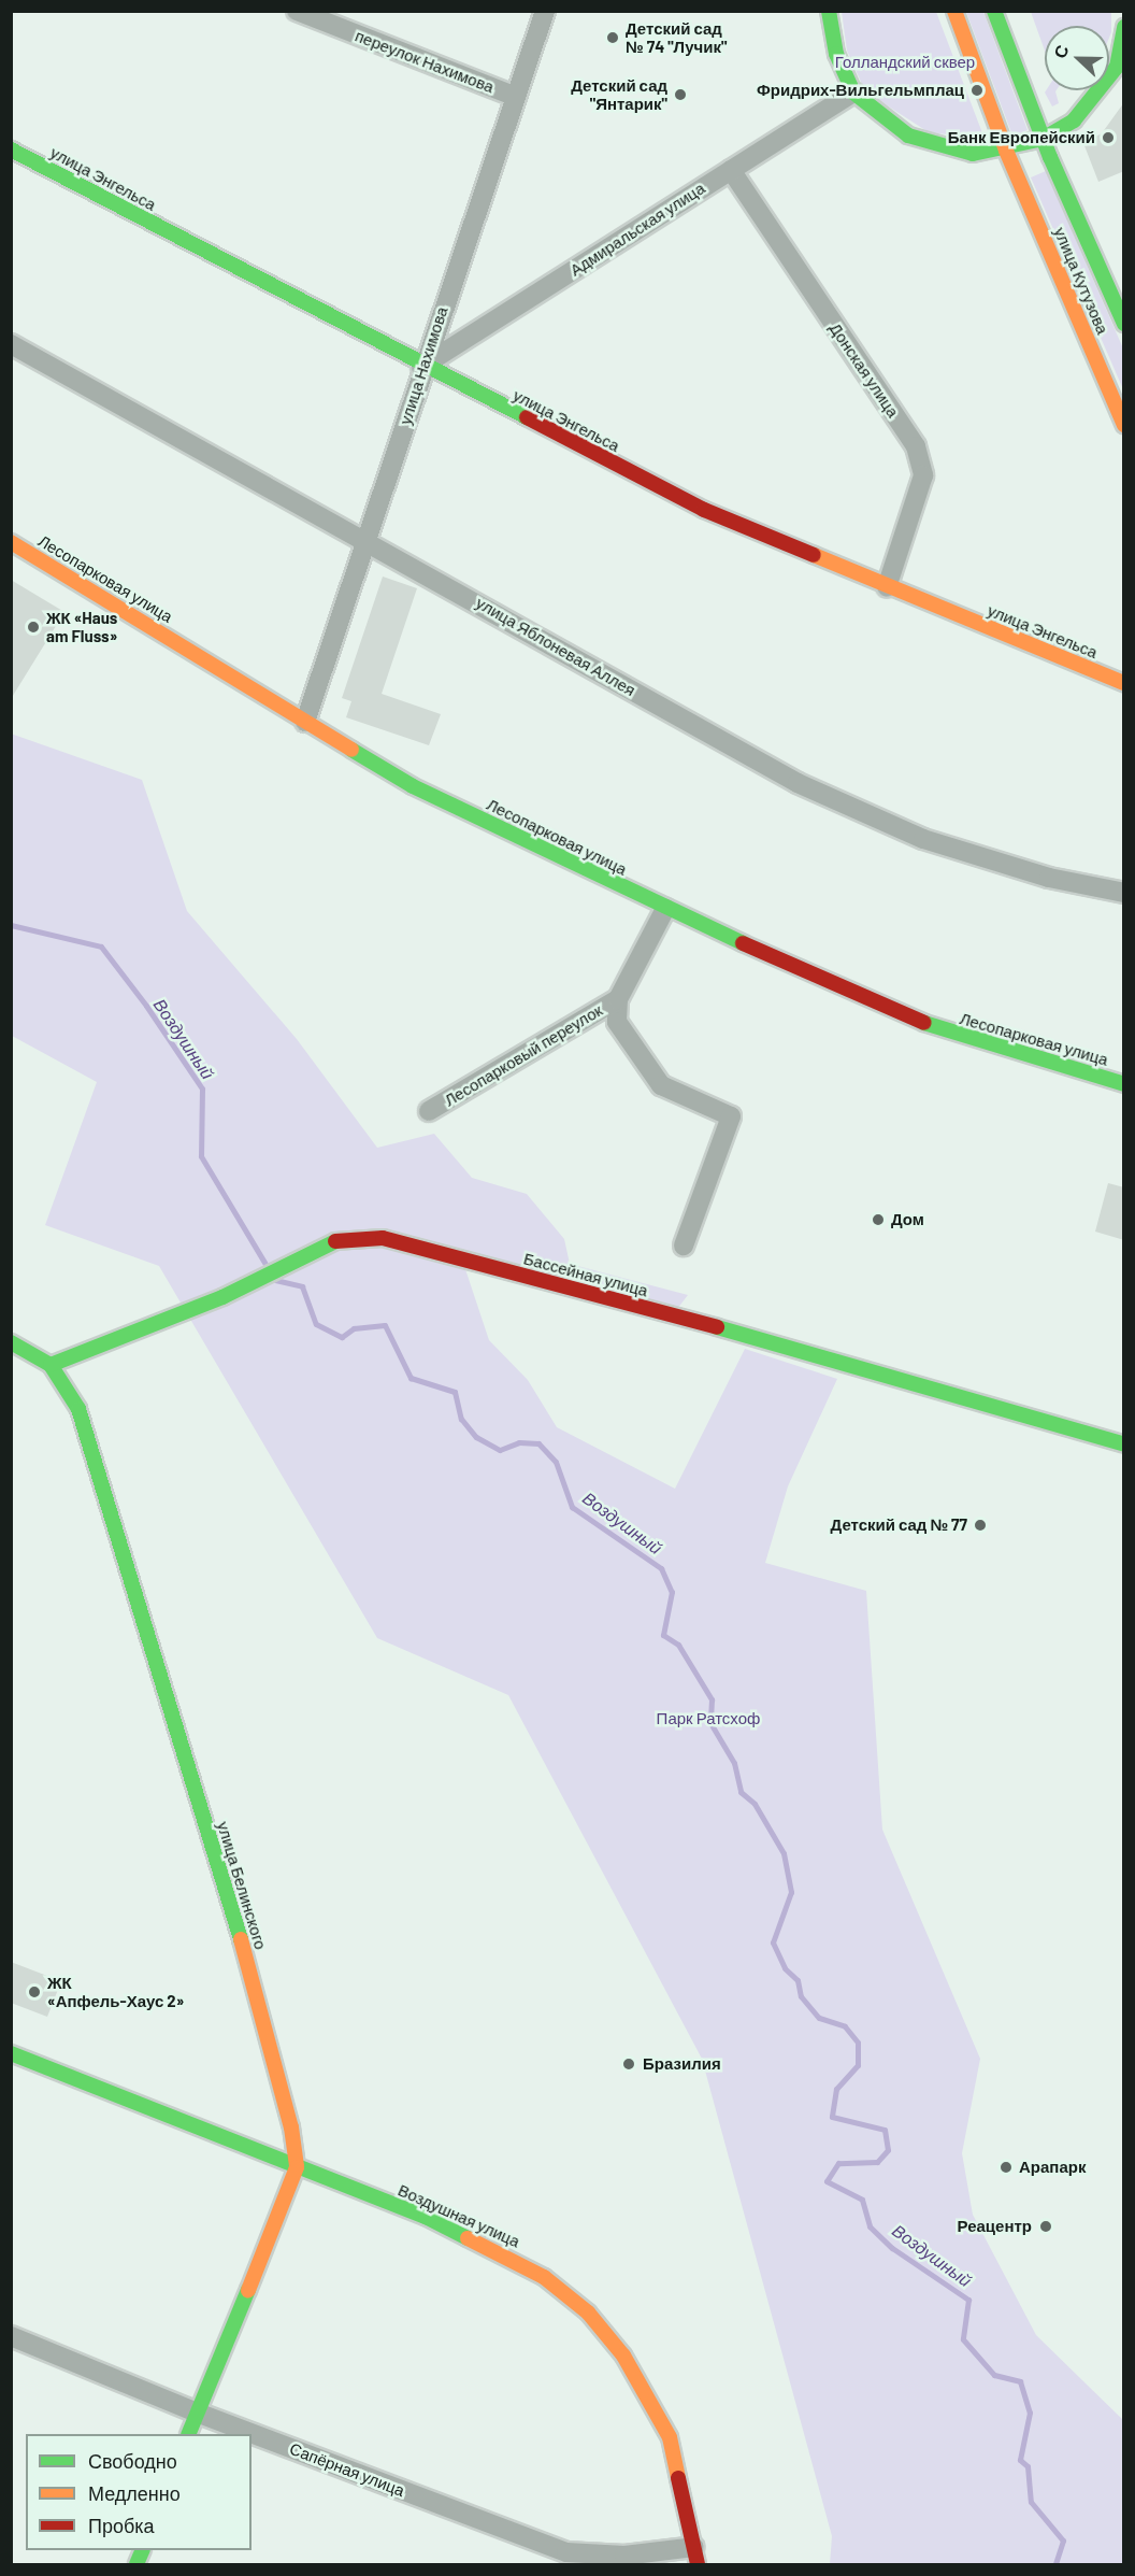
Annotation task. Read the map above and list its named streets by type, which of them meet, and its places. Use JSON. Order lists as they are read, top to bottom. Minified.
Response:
{"streets":{"street":["переулок Нахимова","улица Энгельса","Адмиральская улица","улица Кутузова","улица Нахимова","Донская улица","Лесопарковая улица","улица Яблоневая Аллея","Лесопарковый переулок","Бассейная улица","улица Белинского","Воздушная улица","Сапёрная улица"]},"crossings":[["переулок Нахимова","улица Нахимова"],["улица Энгельса","Адмиральская улица"],["улица Энгельса","улица Нахимова"],["улица Энгельса","Донская улица"],["Адмиральская улица","улица Нахимова"],["Адмиральская улица","Донская улица"],["улица Нахимова","Лесопарковая улица"],["улица Нахимова","улица Яблоневая Аллея"],["Лесопарковая улица","Лесопарковый переулок"],["Бассейная улица","улица Белинского"],["улица Белинского","Воздушная улица"],["улица Белинского","Сапёрная улица"],["Воздушная улица","Сапёрная улица"]],"water":["Воздушный"],"parks":["Голландский сквер","Парк Ратсхоф"],"places":["Детский сад № 74 \"Лучик\"","Фридрих-Вильгельмплац","Детский сад \"Янтарик\"","Банк Европейский","ЖК «Haus am Fluss»","Дом","Детский сад № 77","ЖК «Апфель-Хаус 2»","Бразилия","Арапарк","Реацентр"],"legend":["Свободно","Медленно","Пробка"],"north":"left"}
